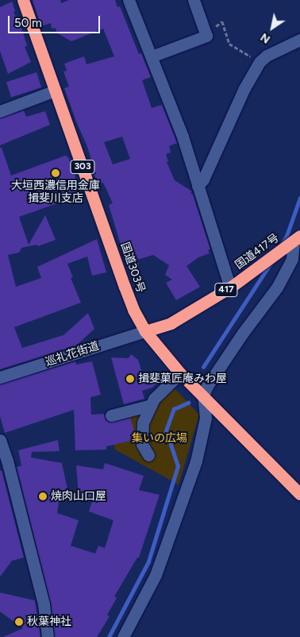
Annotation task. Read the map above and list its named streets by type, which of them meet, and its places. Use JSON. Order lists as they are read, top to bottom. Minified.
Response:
{"streets":{"highway":["303","国道417号","国道303号","417"],"street":["巡礼花街道"]},"crossings":[["国道417号","国道303号"],["国道417号","巡礼花街道"],["国道303号","巡礼花街道"]],"parks":["集いの広場"],"places":["大垣西濃信用金庫 揖斐川支店","揖斐菓匠庵みわ屋","焼肉山口屋","秋葉神社"],"scale_bar":"50 m","north":"bottom left"}
